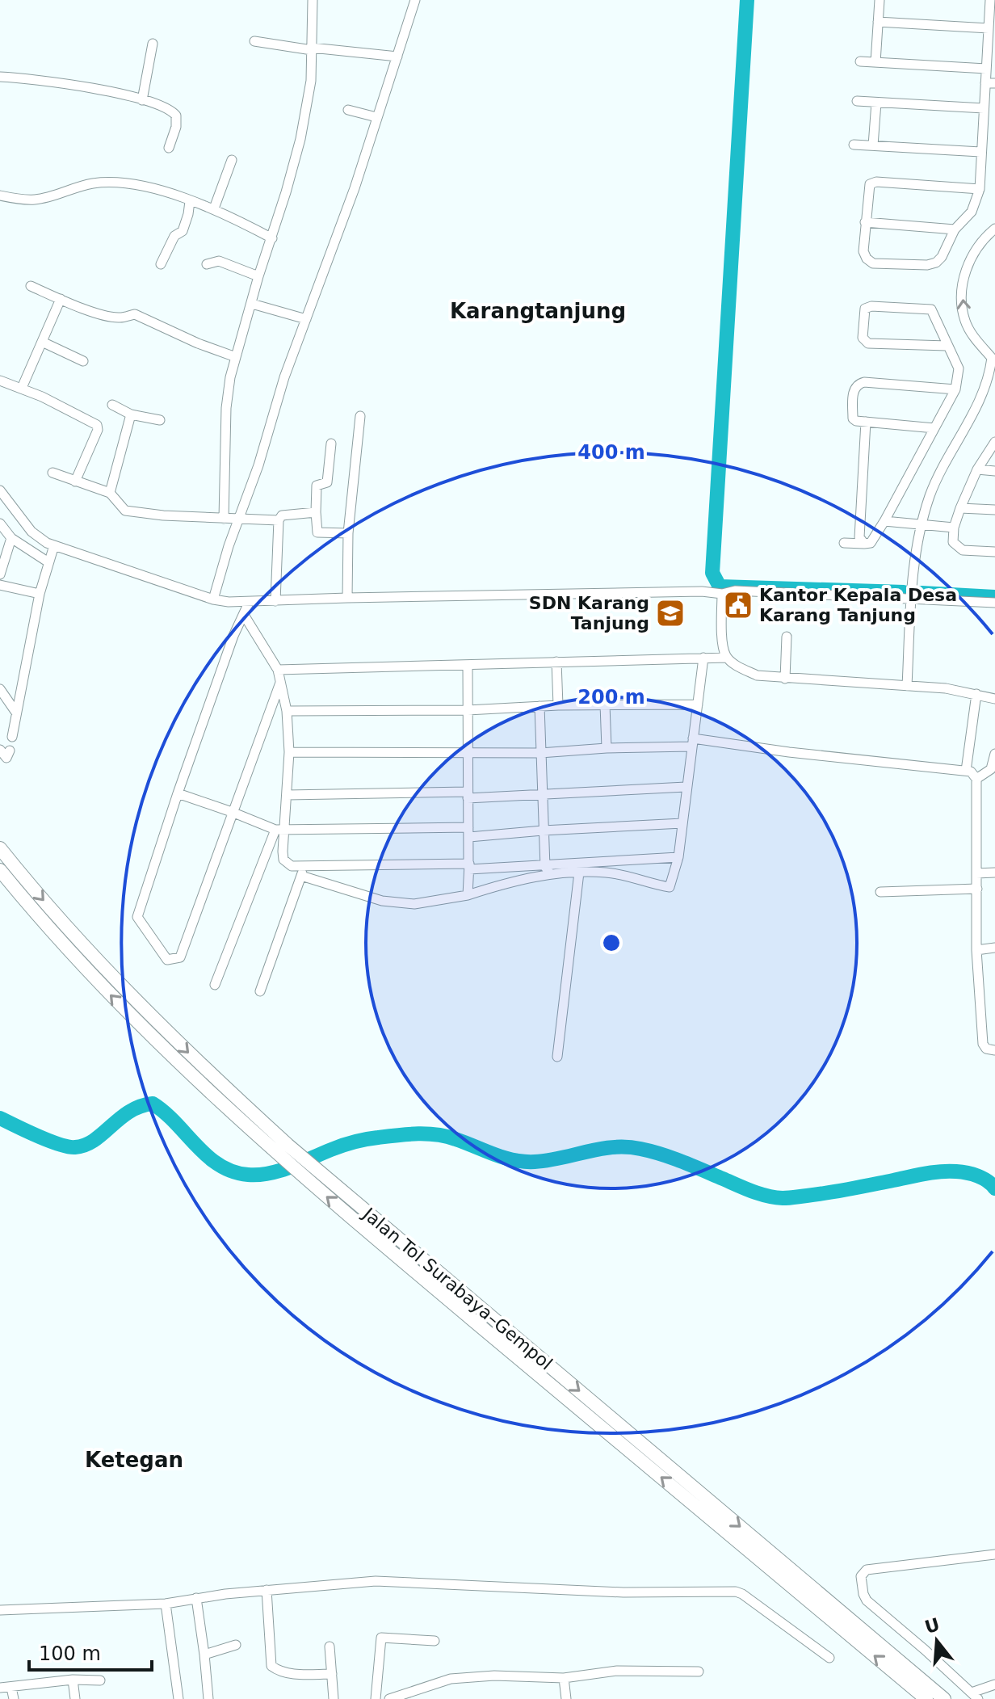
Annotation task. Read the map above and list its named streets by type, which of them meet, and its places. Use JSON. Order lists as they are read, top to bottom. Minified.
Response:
{"streets":{"highway":["Jalan Tol Surabaya–Gempol"]},"districts":["Karangtanjung","Ketegan"],"places":{"public building":["Kantor Kepala Desa Karang Tanjung"],"school or university":["SDN Karang Tanjung"]},"scale_bar":"100 m","north":"top","rings":["400 m","200 m"]}
